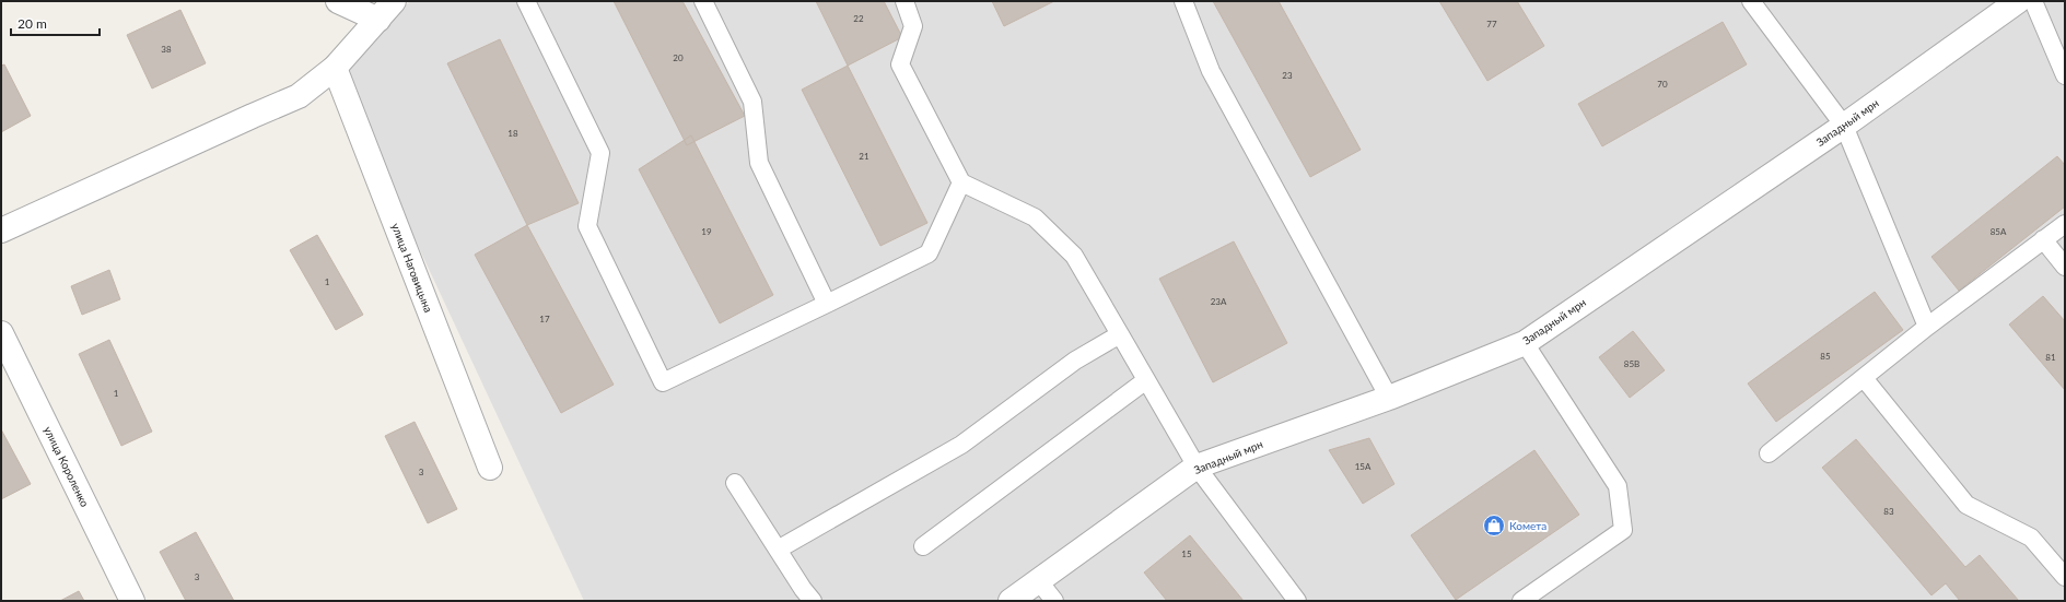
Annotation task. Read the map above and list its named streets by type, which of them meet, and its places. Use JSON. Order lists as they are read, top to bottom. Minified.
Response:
{"streets":{"street":["Западный мрн","улица Наговицына","улица Короленко"]},"places":{"shop":["Комета"]},"house_numbers":["22","77","38","20","23","70","18","21","19","85А","1","23А","17","85","81","85В","1","15А","3","83","15","3"],"scale_bar":"20 m"}
